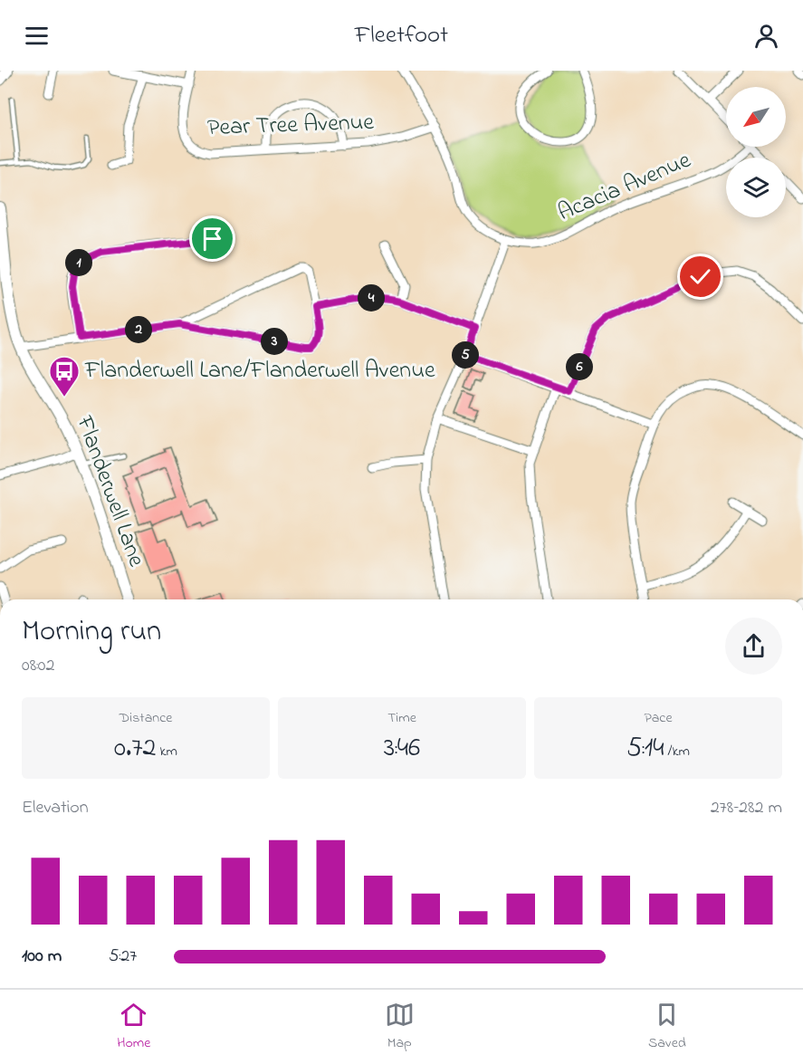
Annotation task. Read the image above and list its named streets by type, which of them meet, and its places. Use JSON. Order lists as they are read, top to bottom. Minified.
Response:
{"streets":{"street":["Pear Tree Avenue","Acacia Avenue","Flanderwell Lane"]},"places":{"bus stop":["Flanderwell Lane/Flanderwell Avenue"]},"north":"bottom left","page":{"header":"Fleetfoot","pins":["1","4","2","3","5","6"],"heading":["Morning run","08:02"],"stats":[["Distance","0.72 km"],["Time","3:46"],["Pace","5:14 /km"]],"chart":["Elevation","278–282 m"],"list":[{"name":"100 m","note":"5:27"}],"tabs":["Home","Map","Saved"]}}
